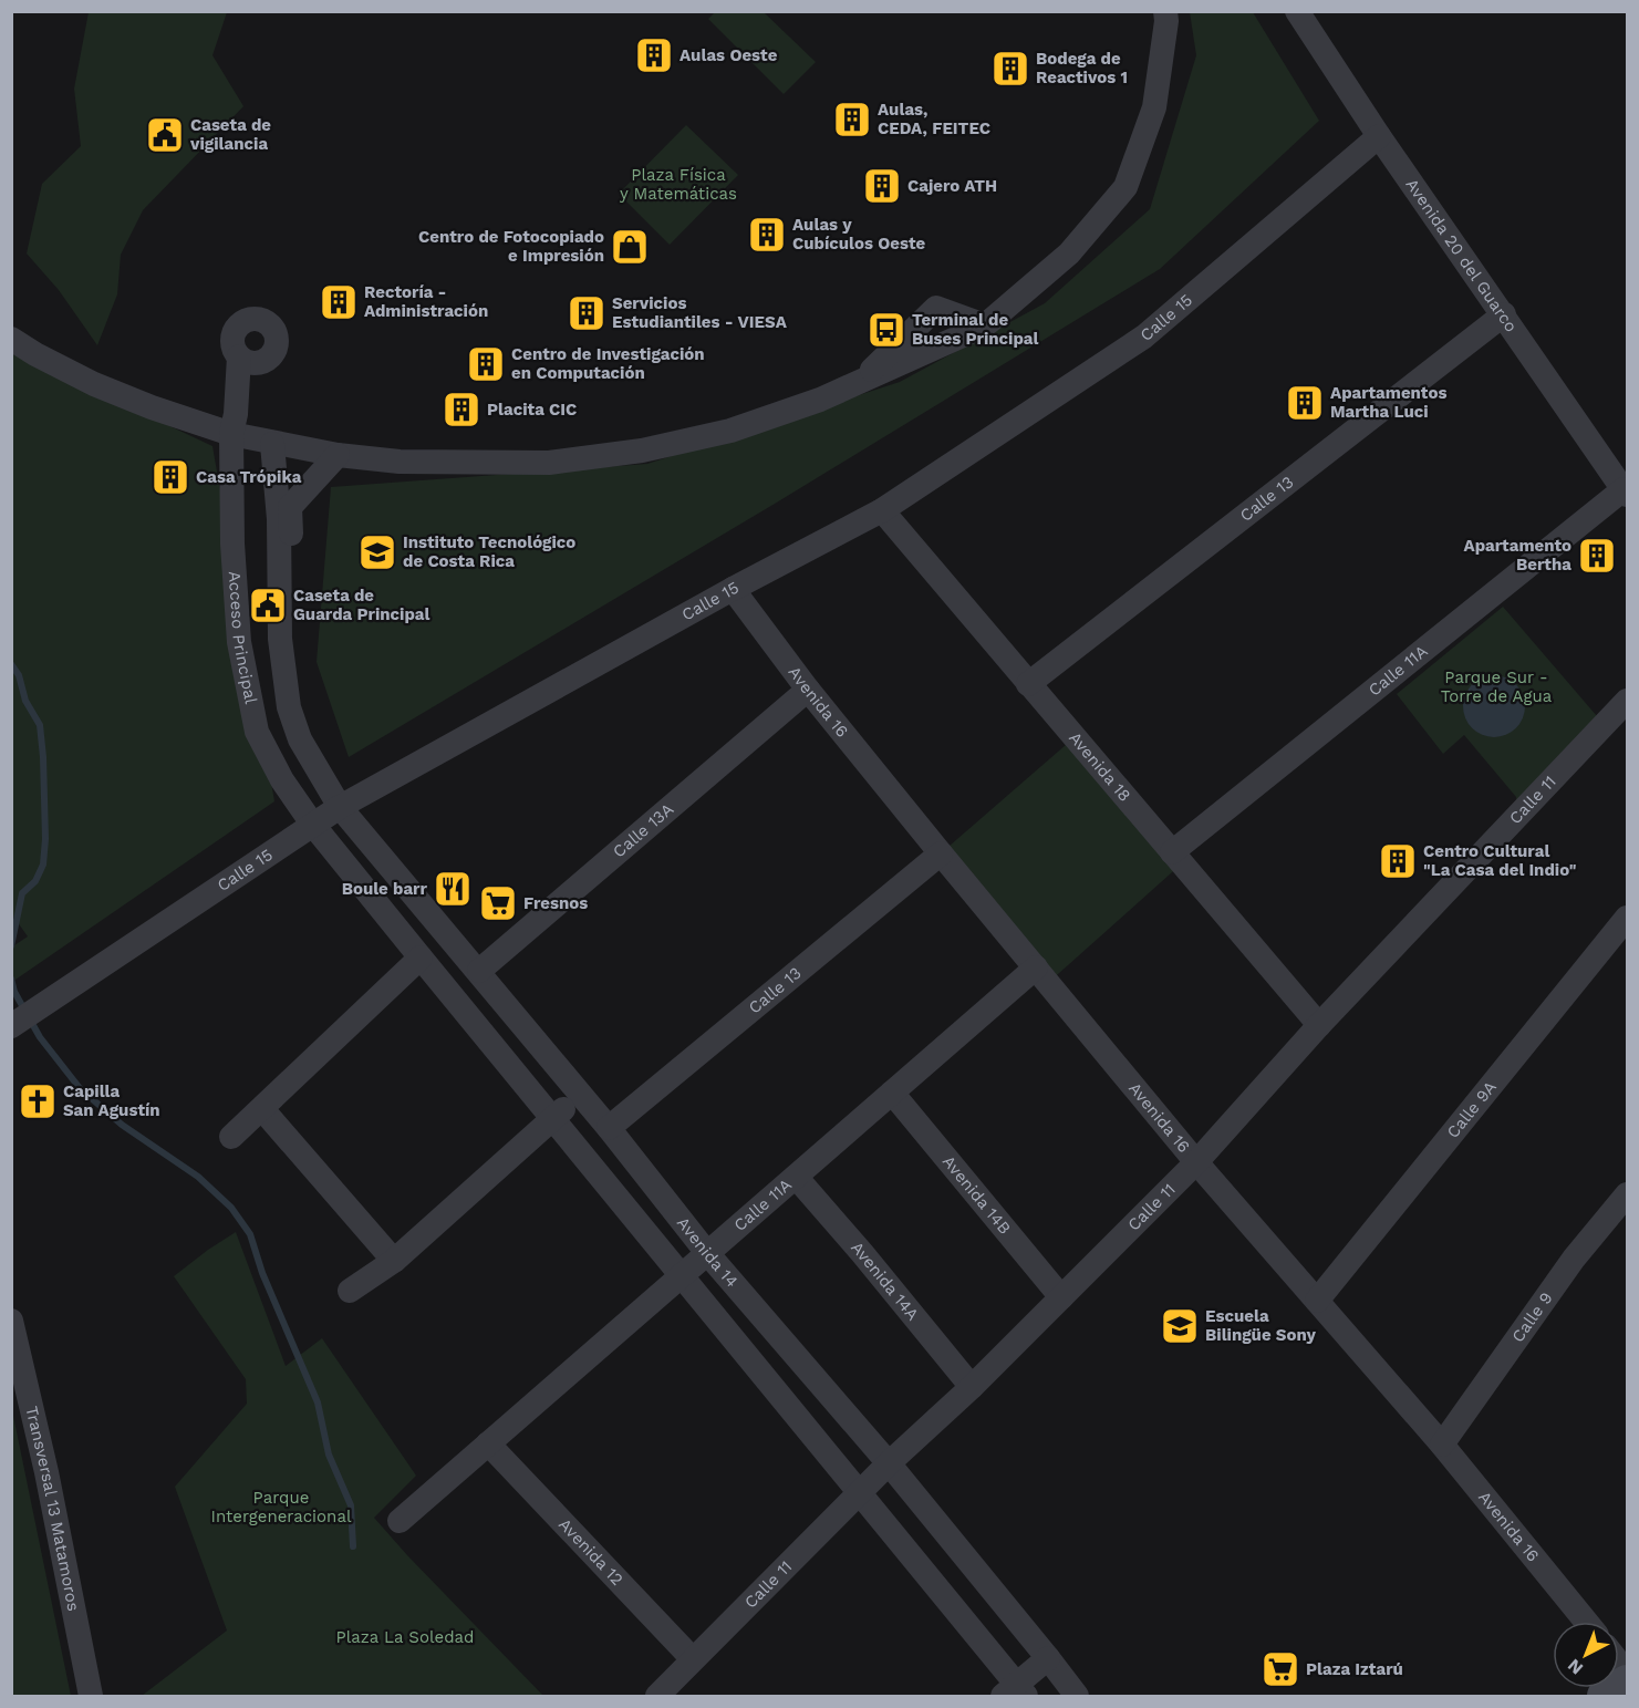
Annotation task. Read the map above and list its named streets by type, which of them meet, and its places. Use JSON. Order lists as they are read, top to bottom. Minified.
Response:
{"streets":{"street":["Avenida 20 del Guarco","Calle 15","Calle 13","Acceso Principal","Calle 11A","Avenida 16","Avenida 18","Calle 11","Calle 13A","Calle 9A","Avenida 14B","Avenida 14","Avenida 14A","Calle 9","Transversal 13 Matamoros","Avenida 12"]},"crossings":[["Avenida 20 del Guarco","Calle 15"],["Avenida 20 del Guarco","Calle 13"],["Avenida 20 del Guarco","Calle 11A"],["Calle 15","Acceso Principal"],["Calle 15","Avenida 16"],["Calle 15","Avenida 18"],["Calle 15","Avenida 14"],["Calle 13","Avenida 16"],["Calle 13","Avenida 18"],["Calle 13","Avenida 14"],["Calle 11A","Avenida 16"],["Calle 11A","Avenida 18"],["Calle 11A","Avenida 14B"],["Calle 11A","Avenida 14"],["Calle 11A","Avenida 14A"],["Calle 11A","Avenida 12"],["Avenida 16","Calle 11"],["Avenida 16","Calle 13A"],["Avenida 16","Calle 9A"],["Avenida 16","Calle 9"],["Avenida 18","Calle 11"],["Calle 11","Avenida 14B"],["Calle 11","Avenida 14"],["Calle 11","Avenida 14A"],["Calle 11","Avenida 12"],["Calle 13A","Avenida 14"]],"parks":["Plaza Física y Matemáticas","Parque Sur - Torre de Agua","Parque Intergeneracional","Plaza La Soledad"],"places":{"building":["Aulas Oeste","Bodega de Reactivos 1","Aulas, CEDA, FEITEC","Cajero ATH","Aulas y Cubículos Oeste","Rectoría - Administración","Servicios Estudiantiles - VIESA","Centro de Investigación en Computación","Apartamentos Martha Luci","Placita CIC","Casa Trópika","Apartamento Bertha","Centro Cultural \"La Casa del Indio\""],"public building":["Caseta de vigilancia","Caseta de Guarda Principal"],"shop":["Centro de Fotocopiado e Impresión"],"bus stop":["Terminal de Buses Principal"],"school or university":["Instituto Tecnológico de Costa Rica","Escuela Bilingüe Sony"],"restaurant":["Boule barr"],"supermarket":["Fresnos","Plaza Iztarú"],"church":["Capilla San Agustín"]},"north":"bottom left"}
